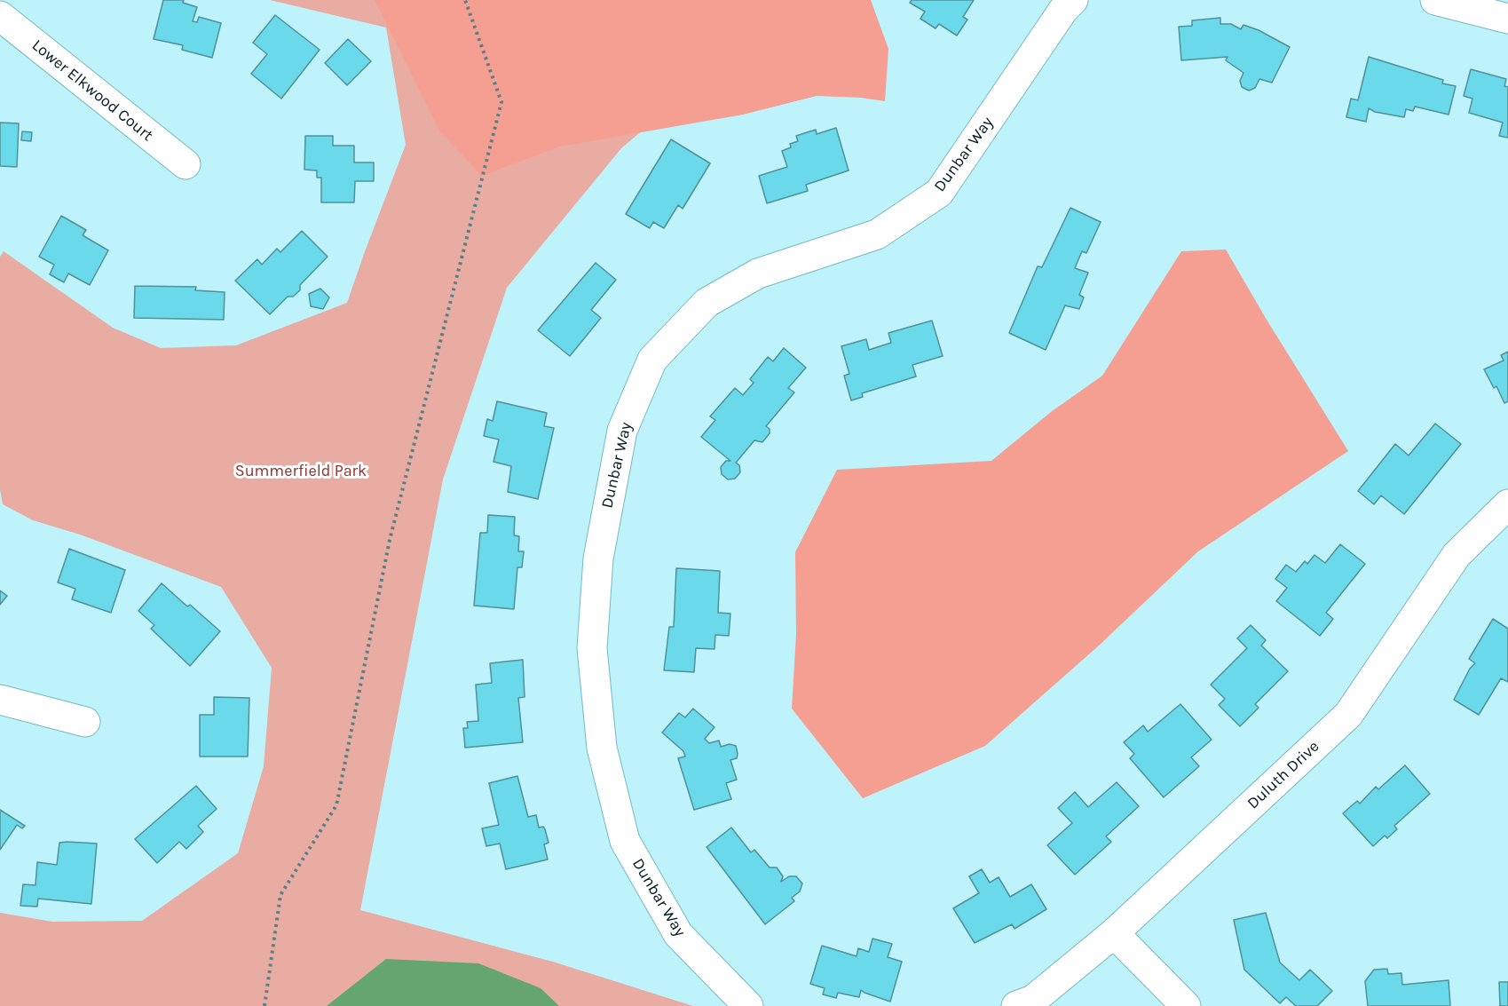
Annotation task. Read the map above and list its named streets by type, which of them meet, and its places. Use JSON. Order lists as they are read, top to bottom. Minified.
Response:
{"streets":{"street":["Lower Elkwood Court","Dunbar Way","Duluth Drive"]},"parks":["Summerfield Park"]}
